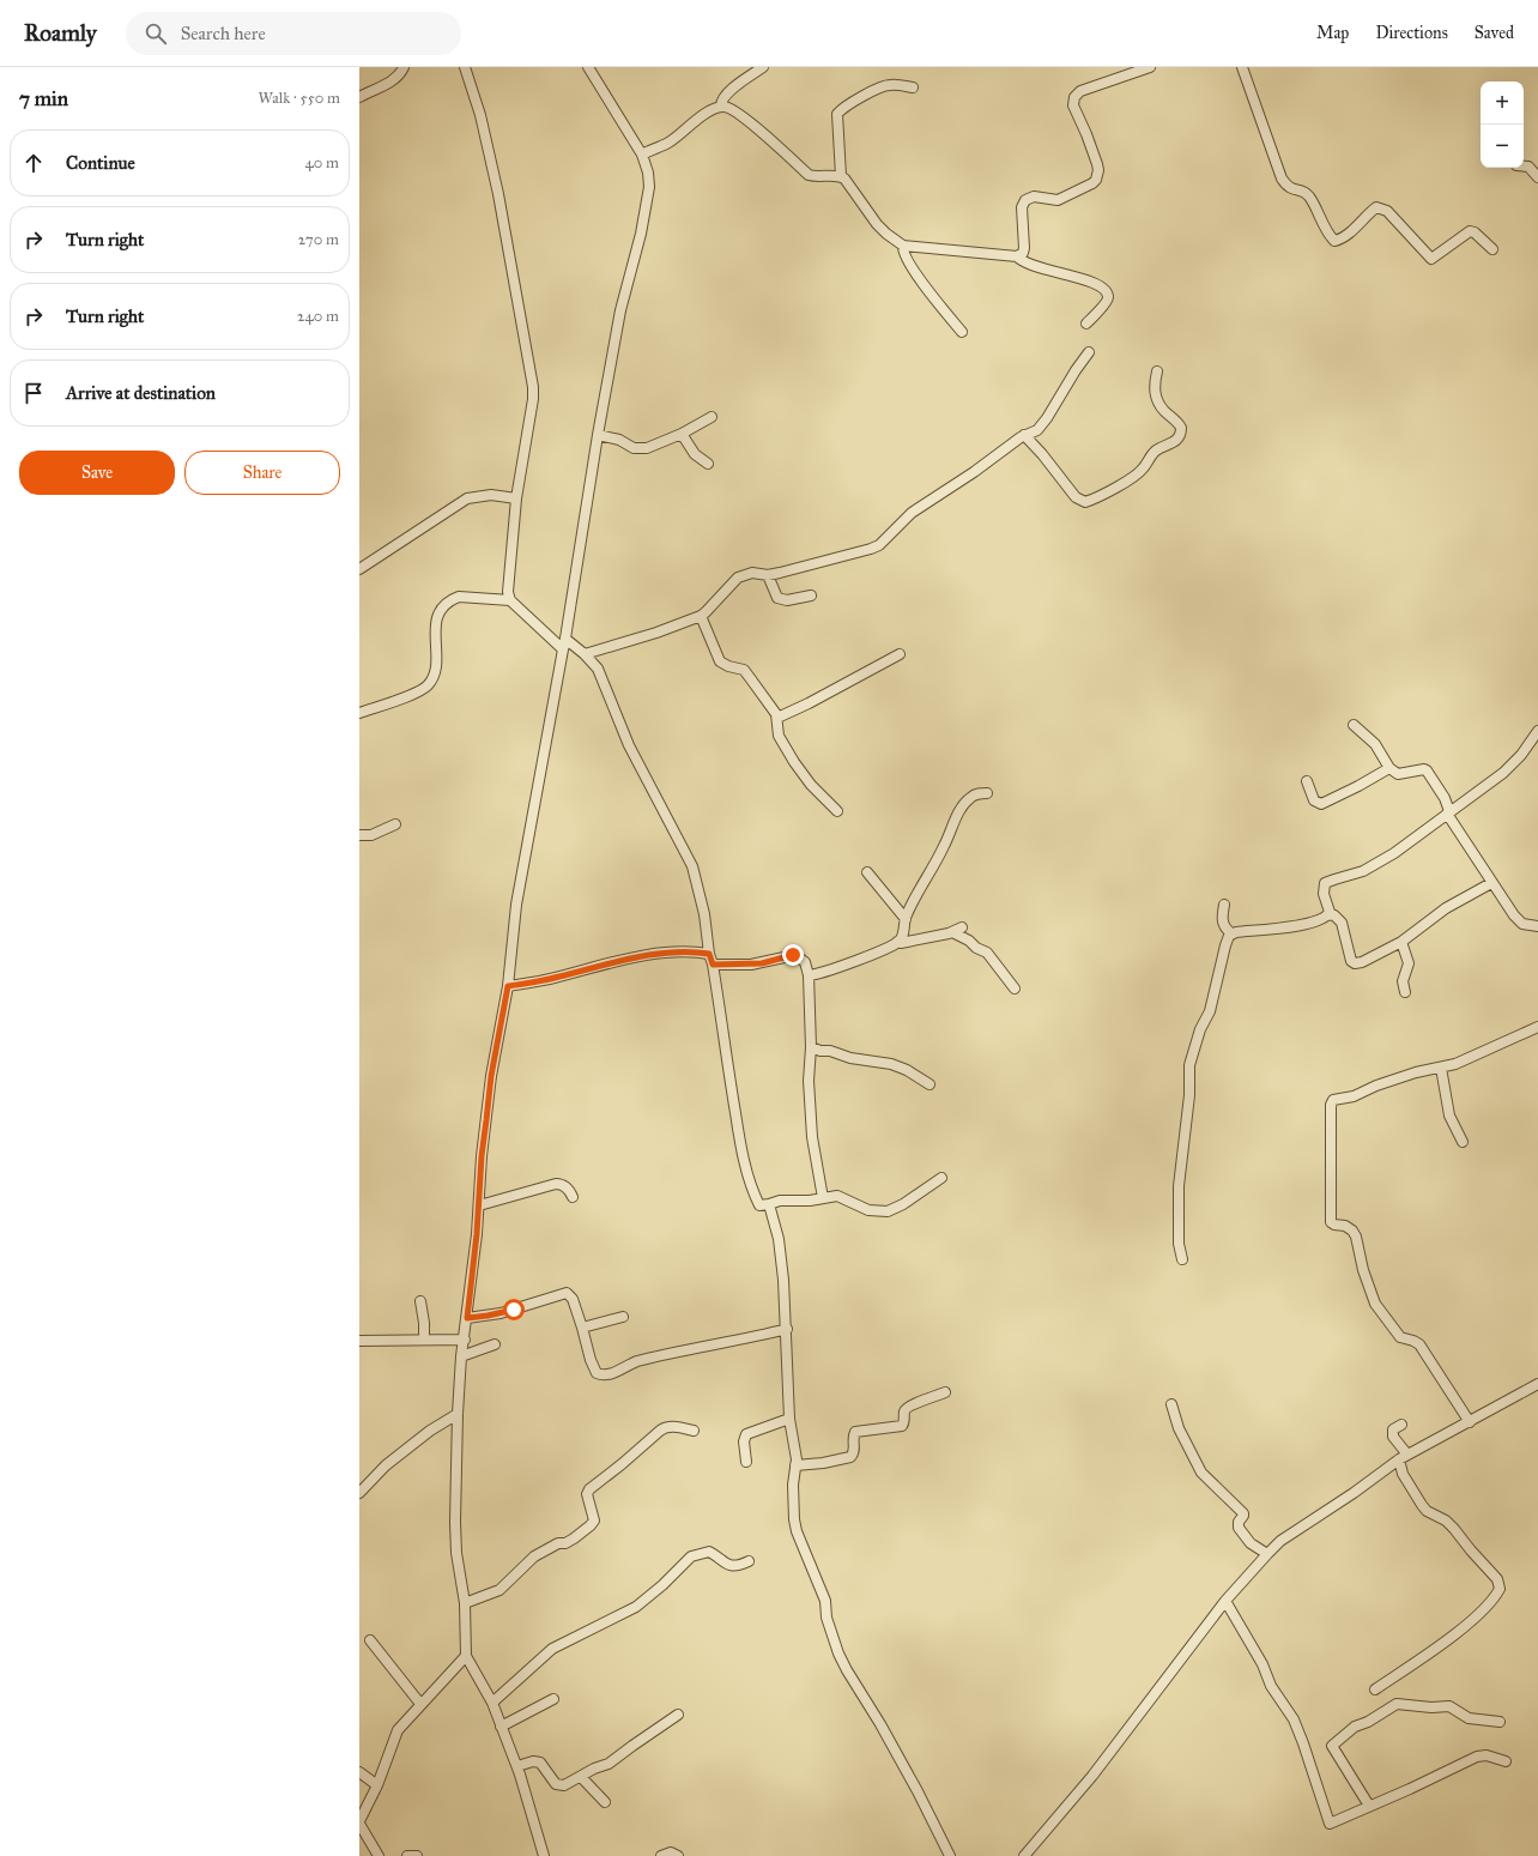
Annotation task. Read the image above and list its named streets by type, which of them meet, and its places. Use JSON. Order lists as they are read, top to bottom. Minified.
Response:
{"page":{"header":"Roamly","search":"Search here","nav":["Map","Directions","Saved"],"heading":["7 min","Walk · 550 m"],"map_buttons":["+","−"],"list":[["Continue","40 m"],["Turn right","270 m"],["Turn right","240 m"],"Arrive at destination"],"buttons":["Save","Share"]}}
